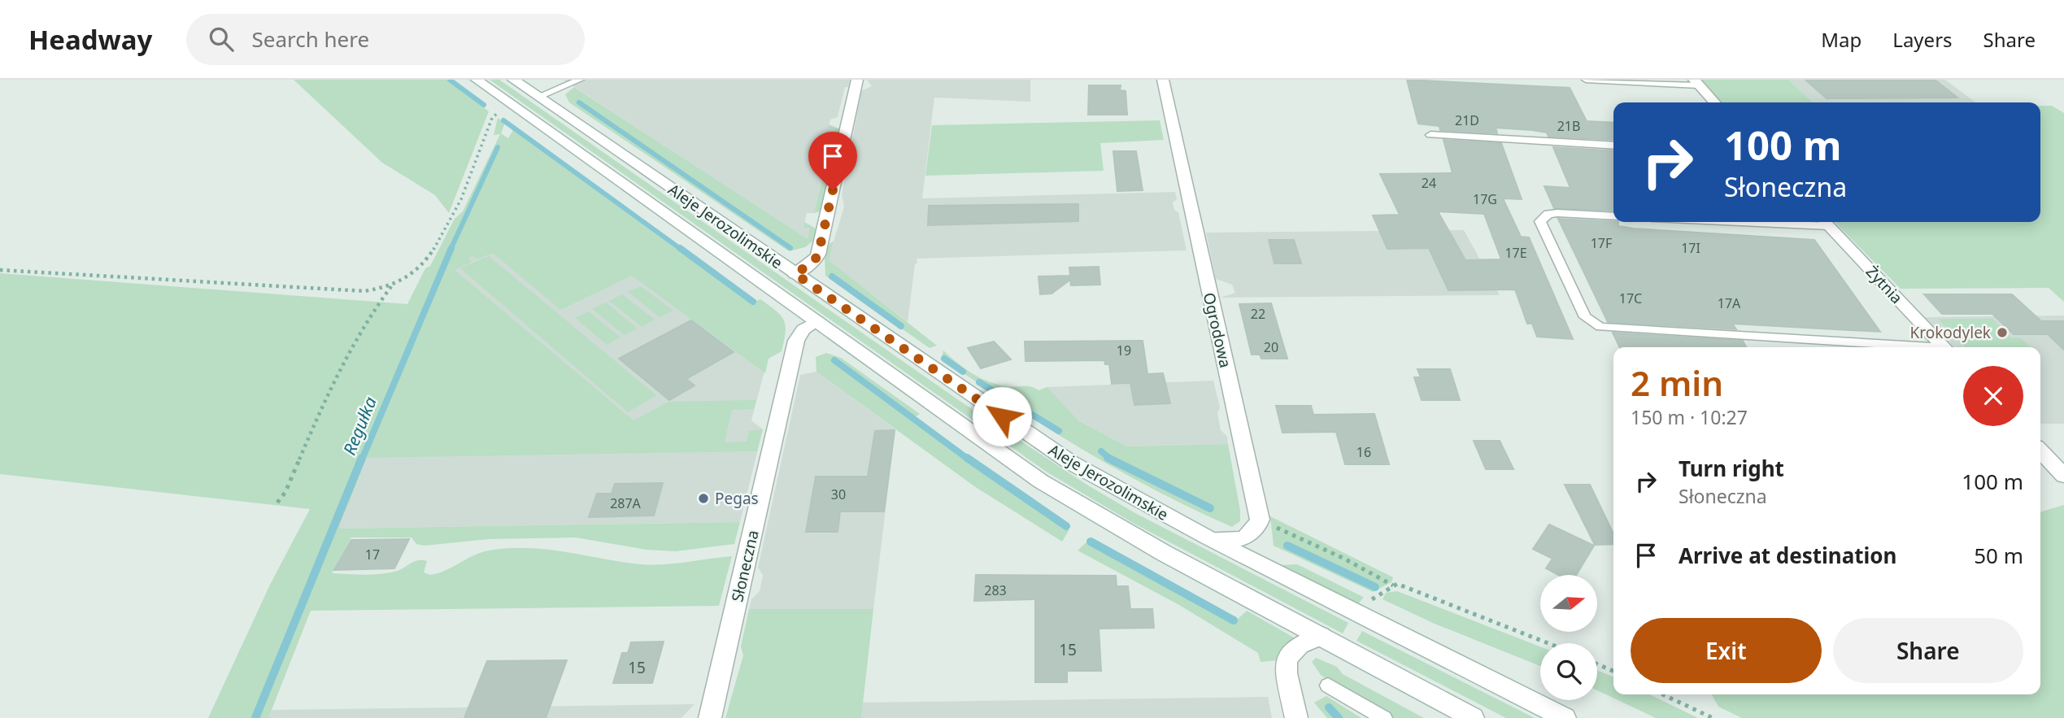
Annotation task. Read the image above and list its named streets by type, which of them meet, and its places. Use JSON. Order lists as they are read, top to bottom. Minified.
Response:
{"streets":{"main road":["Aleje Jerozolimskie","Żytnia","Ogrodowa","Słoneczna"]},"crossings":[["Aleje Jerozolimskie","Słoneczna"]],"water":["Regułka"],"places":["Krokodylek","Pegas"],"house_numbers":["21D","21B","24","17G","17F","17I","17E","17C","17A","22","20","19","16","30","287A","17","283","15","15"],"north":"right","page":{"header":"Headway","search":"Search here","nav":["Map","Layers","Share"],"turn":["100 m","Słoneczna"],"heading":["2 min","150 m · 10:27"],"list":[{"name":"Turn right","note":"Słoneczna","value":"100 m"},{"name":"Arrive at destination","value":"50 m"}],"buttons":["Exit","Share"]}}
